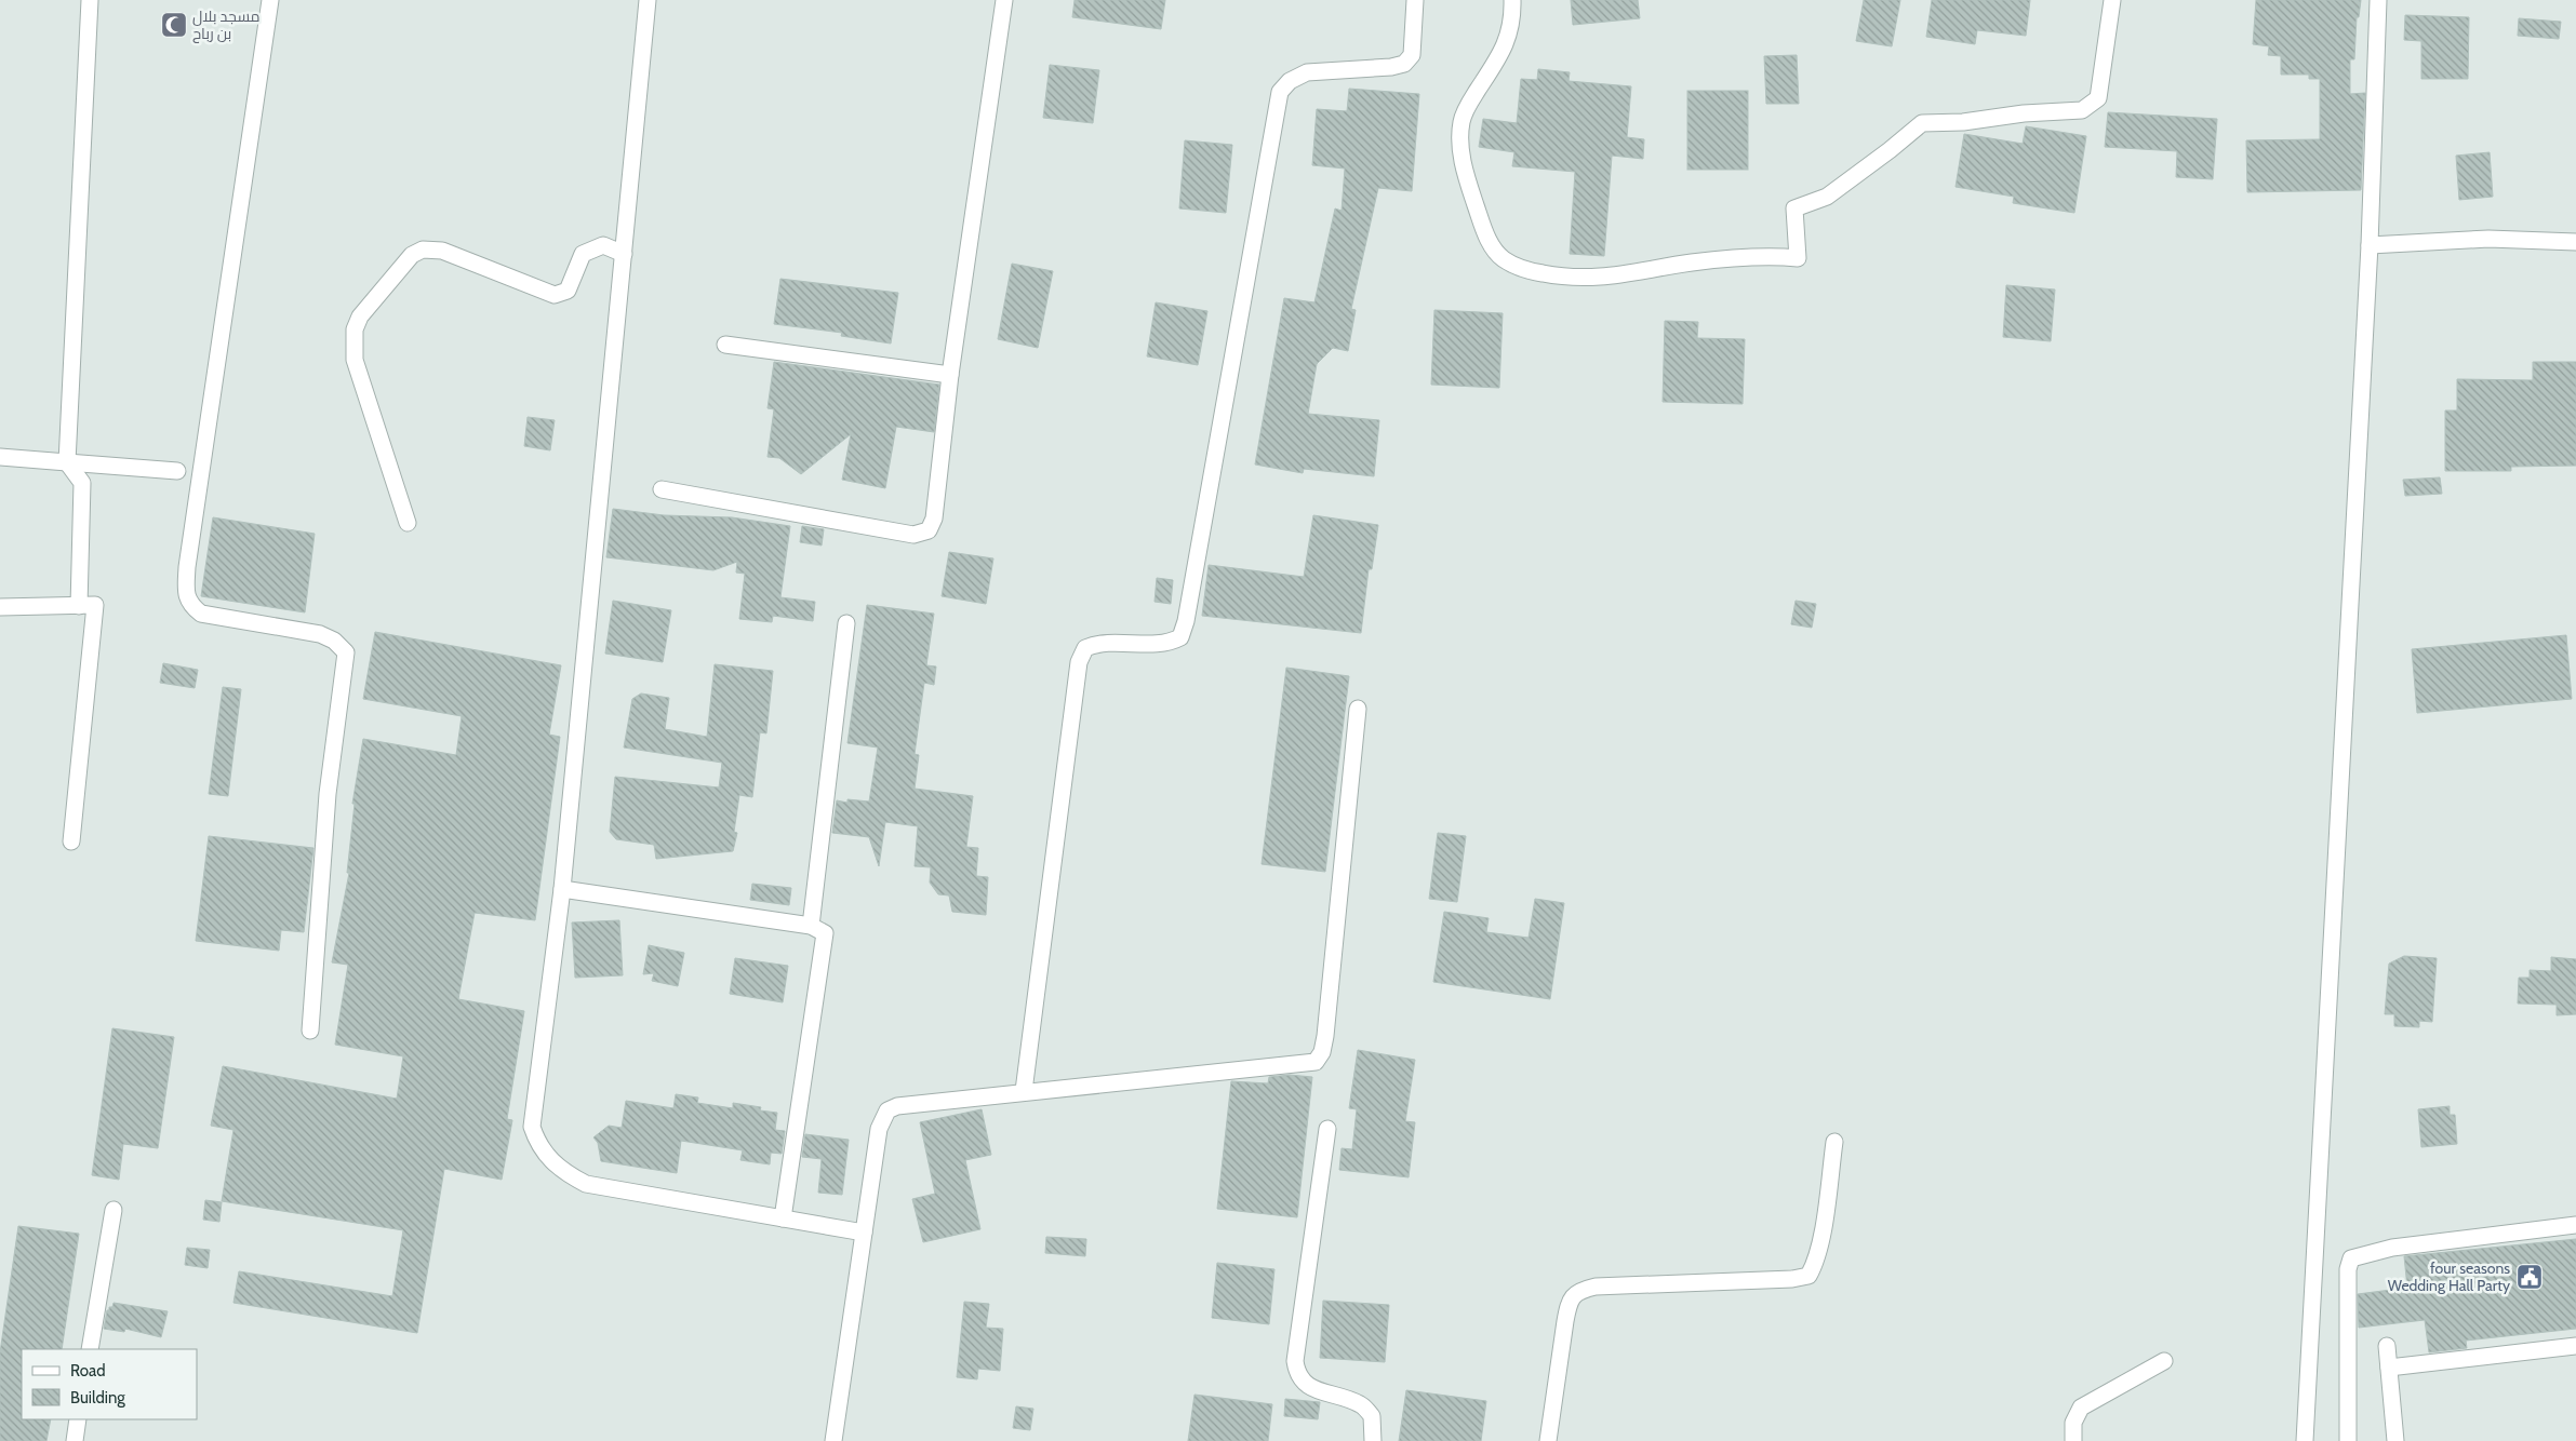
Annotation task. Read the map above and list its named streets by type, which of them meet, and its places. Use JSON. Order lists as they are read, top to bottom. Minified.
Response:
{"places":{"mosque":["مسجد بلال بن رباح"],"public building":["four seasons Wedding Hall Party"]},"legend":["Road","Building"]}
